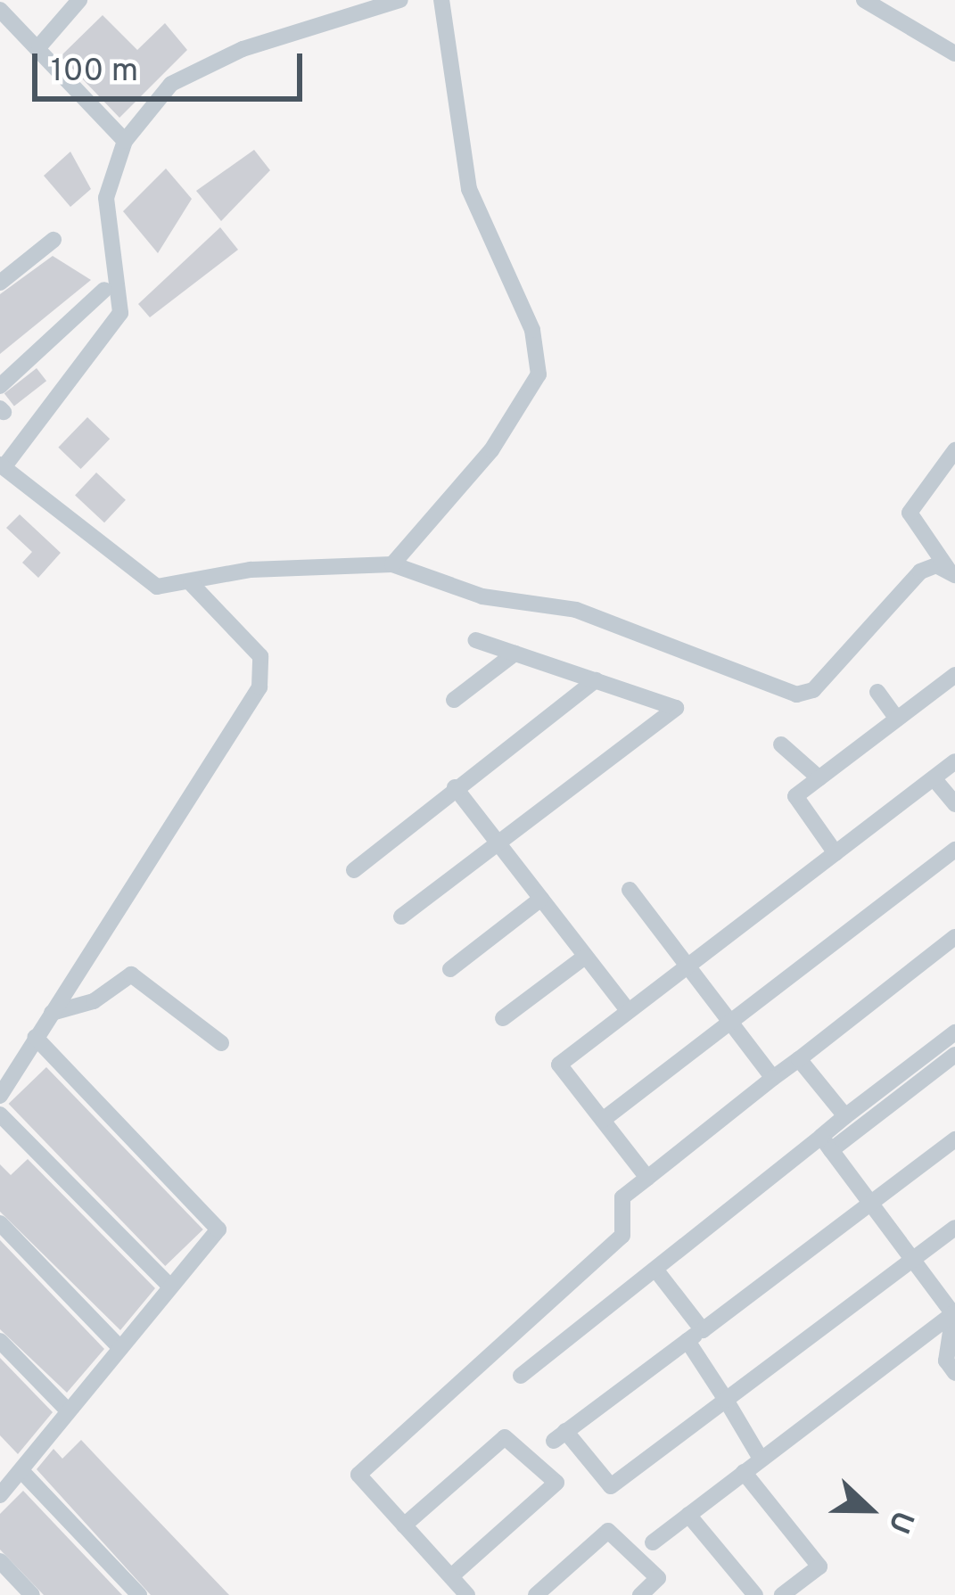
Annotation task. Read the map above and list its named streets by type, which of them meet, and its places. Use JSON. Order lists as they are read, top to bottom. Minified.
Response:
{"scale_bar":"100 m","north":"right"}
